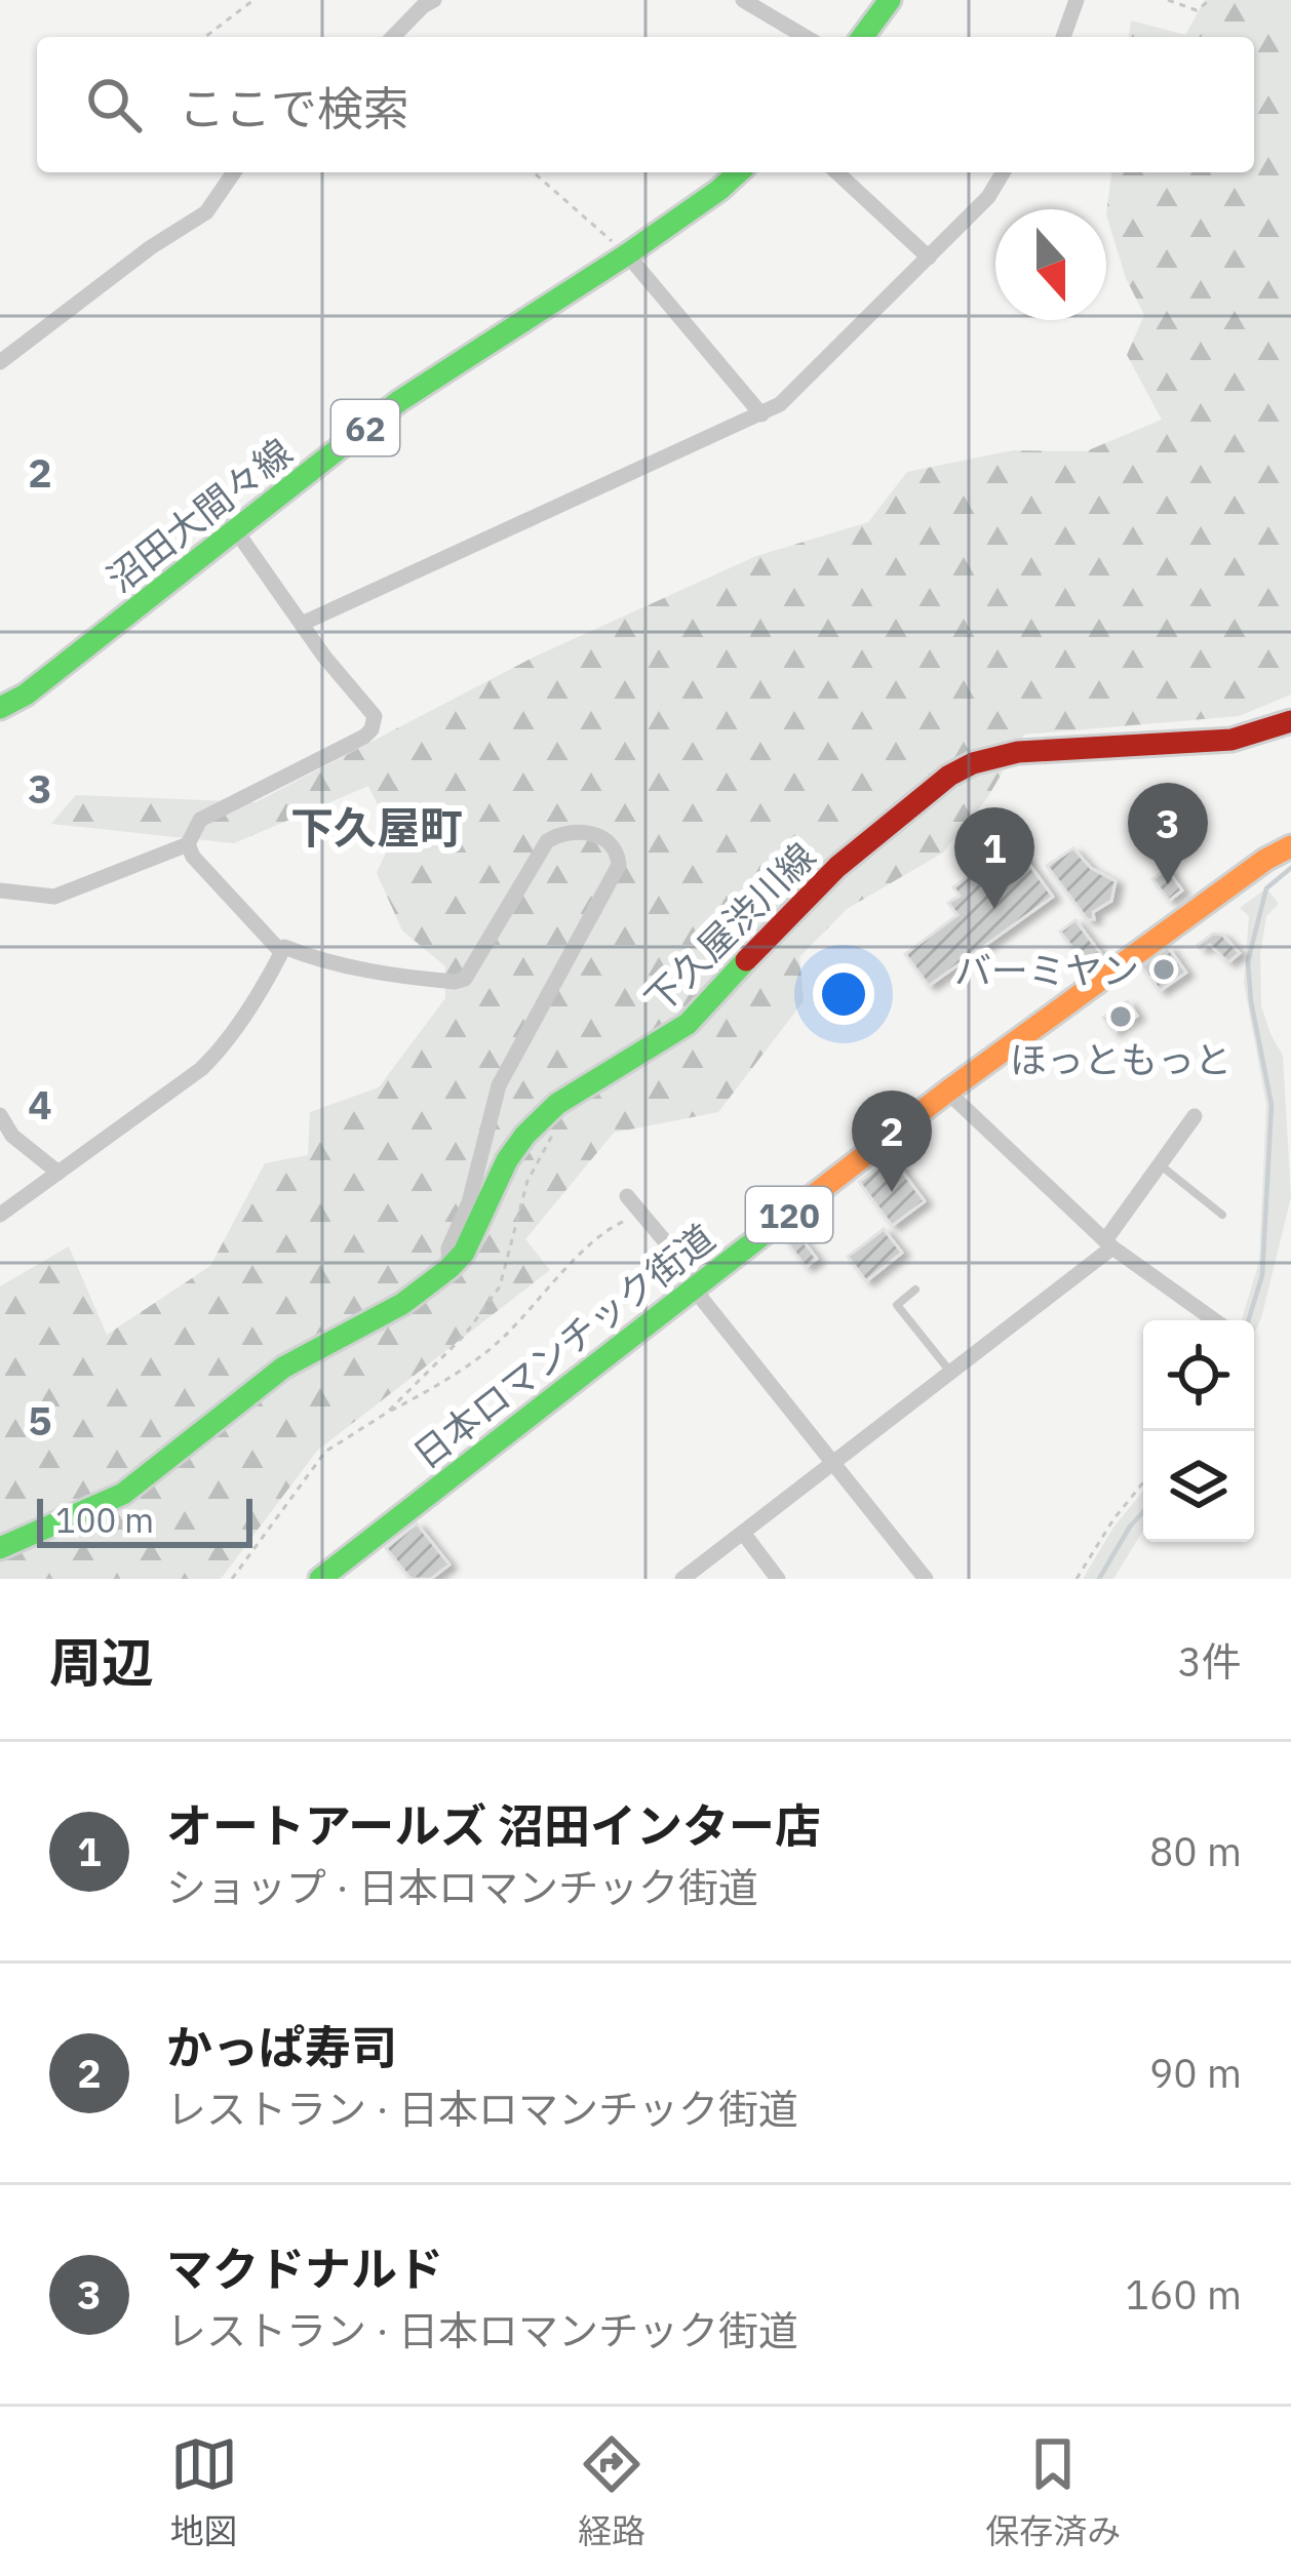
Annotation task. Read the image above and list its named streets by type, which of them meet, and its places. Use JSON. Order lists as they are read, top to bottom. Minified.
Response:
{"streets":{"main road":["62","沼田大間々線","下久屋渋川線","120","日本ロマンチック街道"]},"districts":["下久屋町"],"places":["バーミヤン","ほっともっと"],"scale_bar":"100 m","north":"bottom","page":{"search":"ここで検索","pins":["3","1","2"],"scale":"100 m","heading":["周辺","3件"],"list":[{"mark":"1","name":"オートアールズ 沼田インター店","note":"ショップ · 日本ロマンチック街道","value":"80 m"},{"mark":"2","name":"かっぱ寿司","note":"レストラン · 日本ロマンチック街道","value":"90 m"},{"mark":"3","name":"マクドナルド","note":"レストラン · 日本ロマンチック街道","value":"160 m"}],"nav":["地図","経路","保存済み"]},"grid":{"rows":["2","3","4","5"]}}
